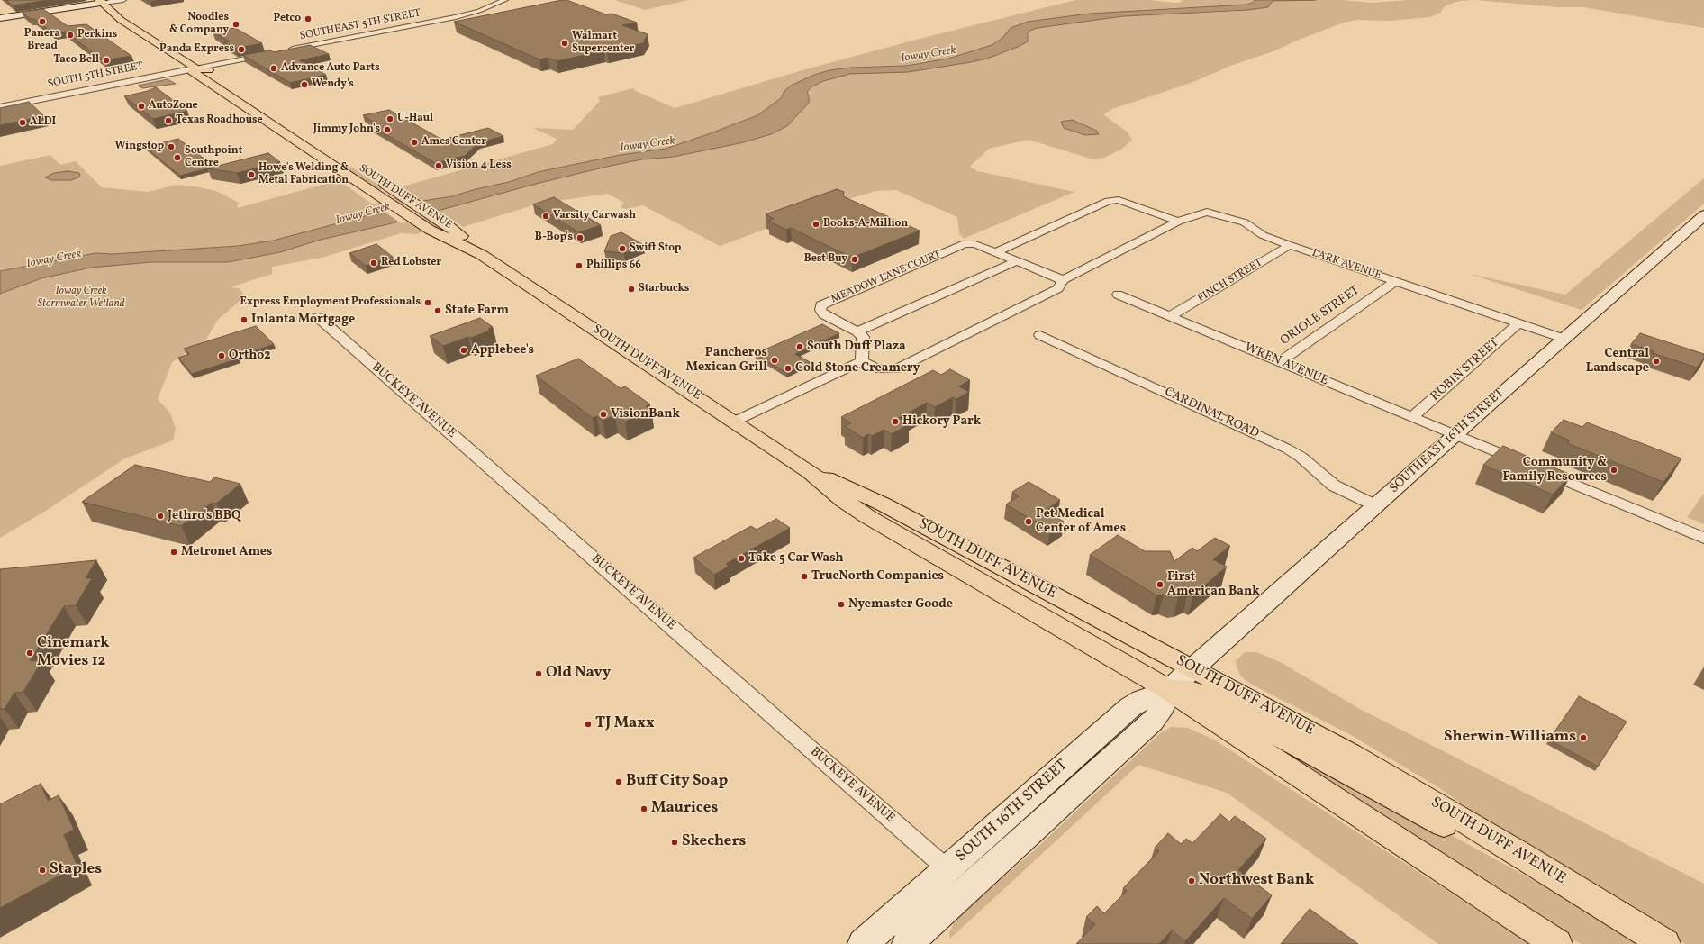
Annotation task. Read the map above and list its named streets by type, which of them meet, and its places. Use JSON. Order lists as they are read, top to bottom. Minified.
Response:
{"streets":{"main road":["SOUTH DUFF AVENUE","SOUTHEAST 16TH STREET","SOUTH 16TH STREET"],"street":["SOUTHEAST 5TH STREET","SOUTH 5TH STREET","LARK AVENUE","MEADOW LANE COURT","FINCH STREET","ORIOLE STREET","WREN AVENUE","ROBIN STREET","BUCKEYE AVENUE","CARDINAL ROAD"]},"crossings":[["SOUTH 5TH STREET","SOUTH DUFF AVENUE"],["SOUTH DUFF AVENUE","SOUTHEAST 16TH STREET"],["SOUTH DUFF AVENUE","SOUTH 16TH STREET"],["LARK AVENUE","FINCH STREET"],["LARK AVENUE","ORIOLE STREET"],["LARK AVENUE","ROBIN STREET"],["LARK AVENUE","SOUTHEAST 16TH STREET"],["FINCH STREET","WREN AVENUE"],["ORIOLE STREET","WREN AVENUE"],["WREN AVENUE","ROBIN STREET"],["WREN AVENUE","SOUTHEAST 16TH STREET"],["BUCKEYE AVENUE","SOUTH 16TH STREET"],["CARDINAL ROAD","SOUTHEAST 16TH STREET"],["SOUTHEAST 16TH STREET","SOUTH 16TH STREET"]],"water":["Ioway Creek"],"parks":["Ioway Creek Stormwater Wetland"],"places":["Petco","Panera Bread","Noodles & Company","Perkins","Walmart Supercenter","Panda Express","Taco Bell","Advance Auto Parts","Wendy's","AutoZone","U-Haul","Texas Roadhouse","ALDI","Jimmy John's","Ames Center","Wingstop","Southpoint Centre","Vision 4 Less","Howe's Welding & Metal Fabrication","Varsity Carwash","Books-A-Million","B-Bop's","Swift Stop","Best Buy","Red Lobster","Phillips 66","Starbucks","Express Employment Professionals","State Farm","Inlanta Mortgage","South Duff Plaza","Applebee's","Ortho2","Pancheros Mexican Grill","Central Landscape","Cold Stone Creamery","VisionBank","Hickory Park","Community & Family Resources","Jethro's BBQ","Pet Medical Center of Ames","Metronet Ames","Take 5 Car Wash","TrueNorth Companies","First American Bank","Nyemaster Goode","Cinemark Movies 12","Old Navy","TJ Maxx","Sherwin-Williams","Buff City Soap","Maurices","Skechers","Staples","Northwest Bank"]}
